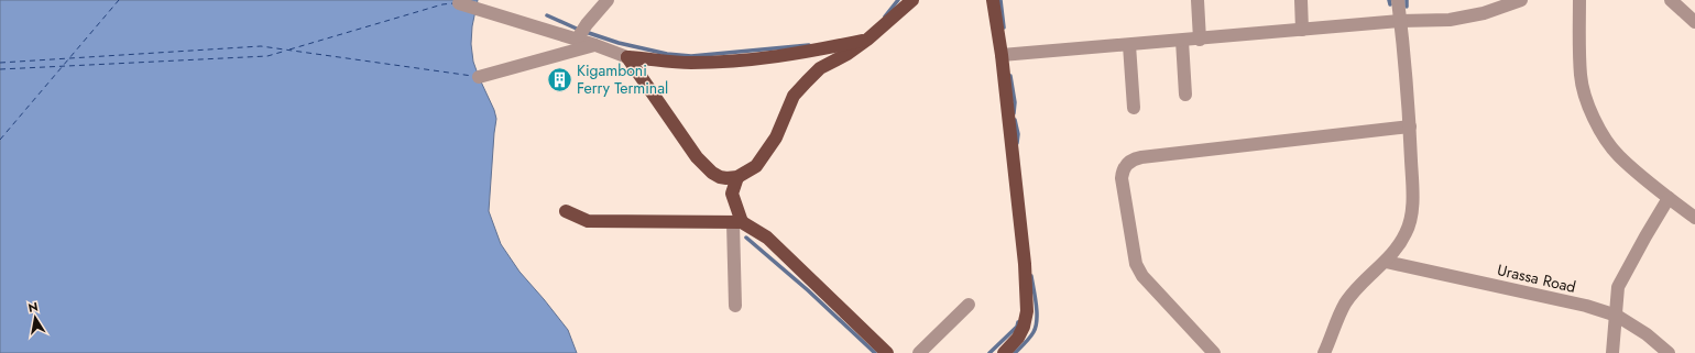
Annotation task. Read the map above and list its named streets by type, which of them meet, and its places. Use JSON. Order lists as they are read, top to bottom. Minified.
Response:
{"streets":{"street":["Urassa Road"]},"places":{"building":["Kigamboni Ferry Terminal"]},"north":"top"}
